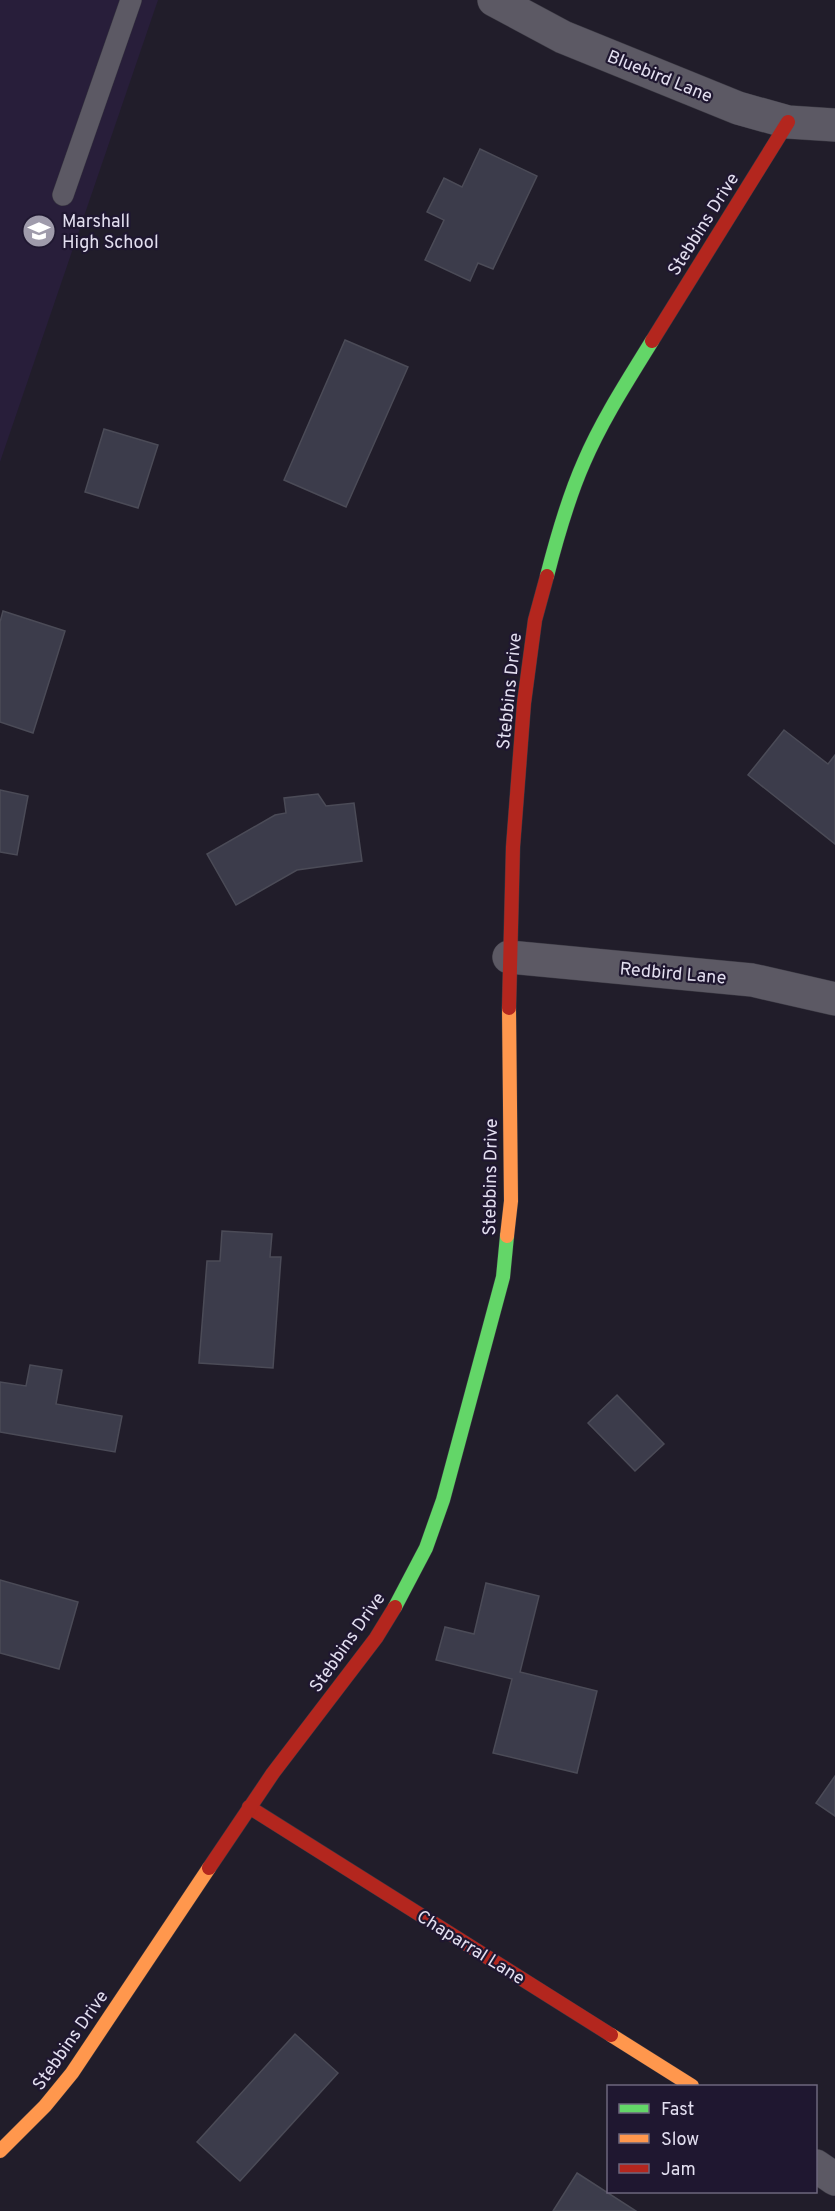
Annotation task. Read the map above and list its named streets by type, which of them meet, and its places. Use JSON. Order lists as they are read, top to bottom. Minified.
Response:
{"streets":{"street":["Bluebird Lane","Stebbins Drive","Redbird Lane","Chaparral Lane"]},"crossings":[["Bluebird Lane","Stebbins Drive"],["Stebbins Drive","Redbird Lane"],["Stebbins Drive","Chaparral Lane"]],"places":{"school or university":["Marshall High School"]},"legend":["Fast","Slow","Jam"]}
